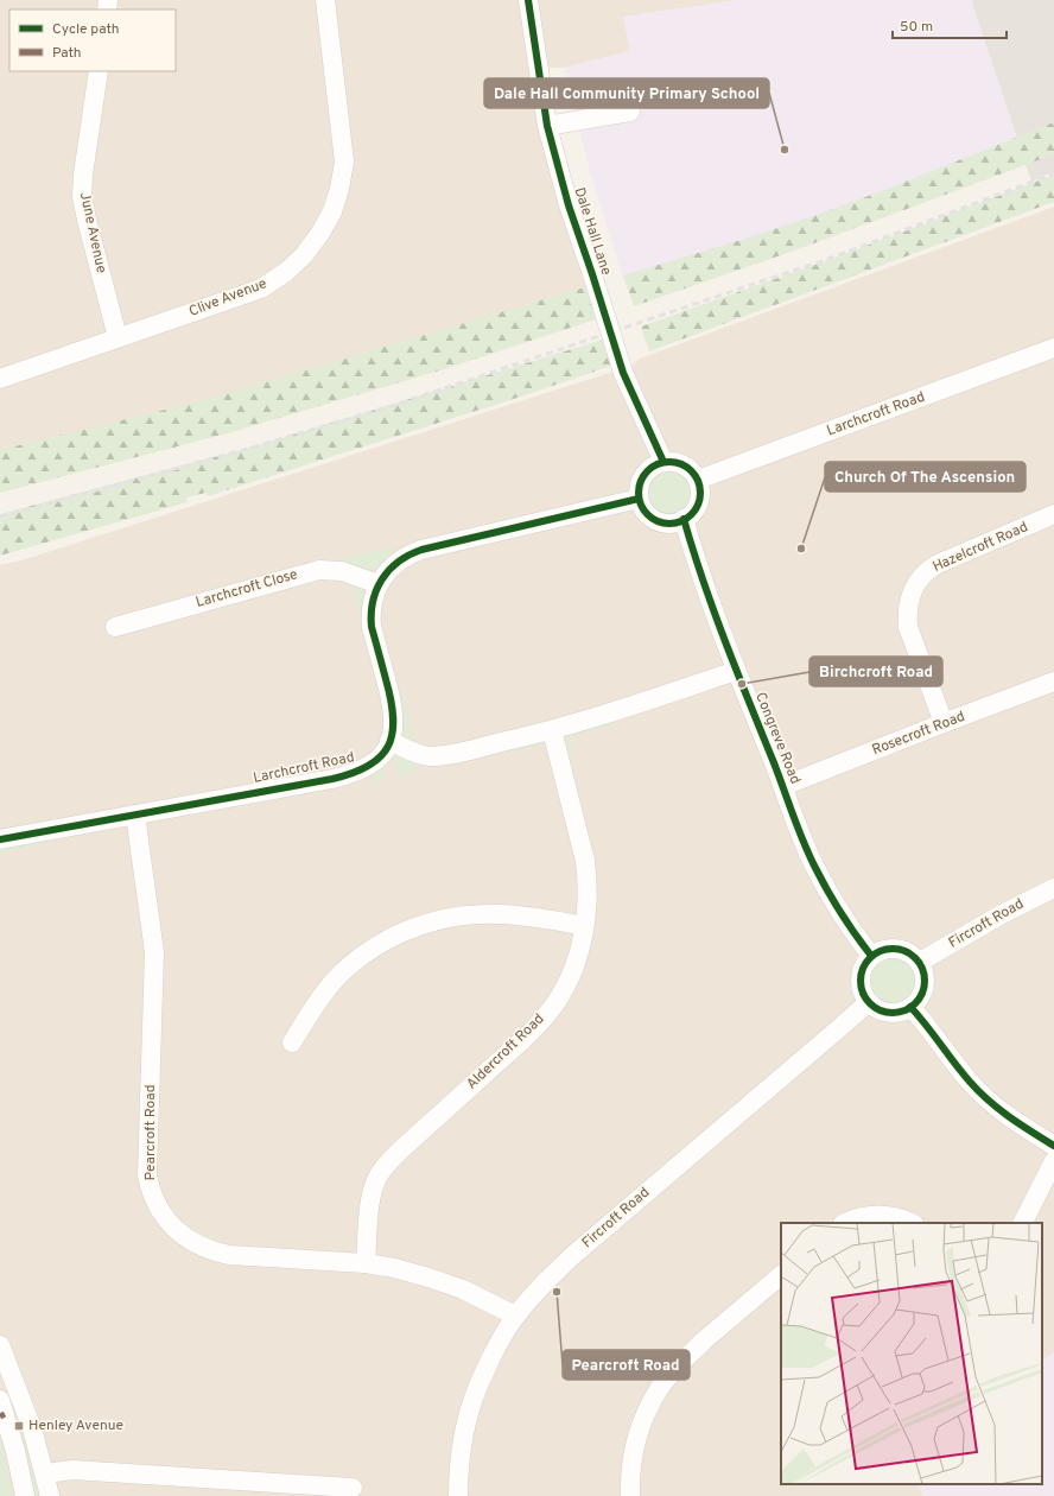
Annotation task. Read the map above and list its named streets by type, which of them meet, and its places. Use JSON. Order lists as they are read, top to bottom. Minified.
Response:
{"streets":{"street":["Dale Hall Lane","June Avenue","Clive Avenue","Larchcroft Road","Hazelcroft Road","Larchcroft Close","Rosecroft Road","Congreve Road","Fircroft Road","Aldercroft Road","Pearcroft Road"]},"crossings":[["Dale Hall Lane","Larchcroft Road"],["Dale Hall Lane","Congreve Road"],["June Avenue","Clive Avenue"],["Larchcroft Road","Larchcroft Close"],["Larchcroft Road","Congreve Road"],["Larchcroft Road","Pearcroft Road"],["Hazelcroft Road","Rosecroft Road"],["Rosecroft Road","Congreve Road"],["Congreve Road","Fircroft Road"],["Fircroft Road","Pearcroft Road"],["Aldercroft Road","Pearcroft Road"]],"places":{"other":["Dale Hall Community Primary School","Church Of The Ascension","Birchcroft Road","Pearcroft Road"],"transit":["Henley Avenue"]},"legend":["Cycle path","Path"],"scale_bar":"50 m"}
